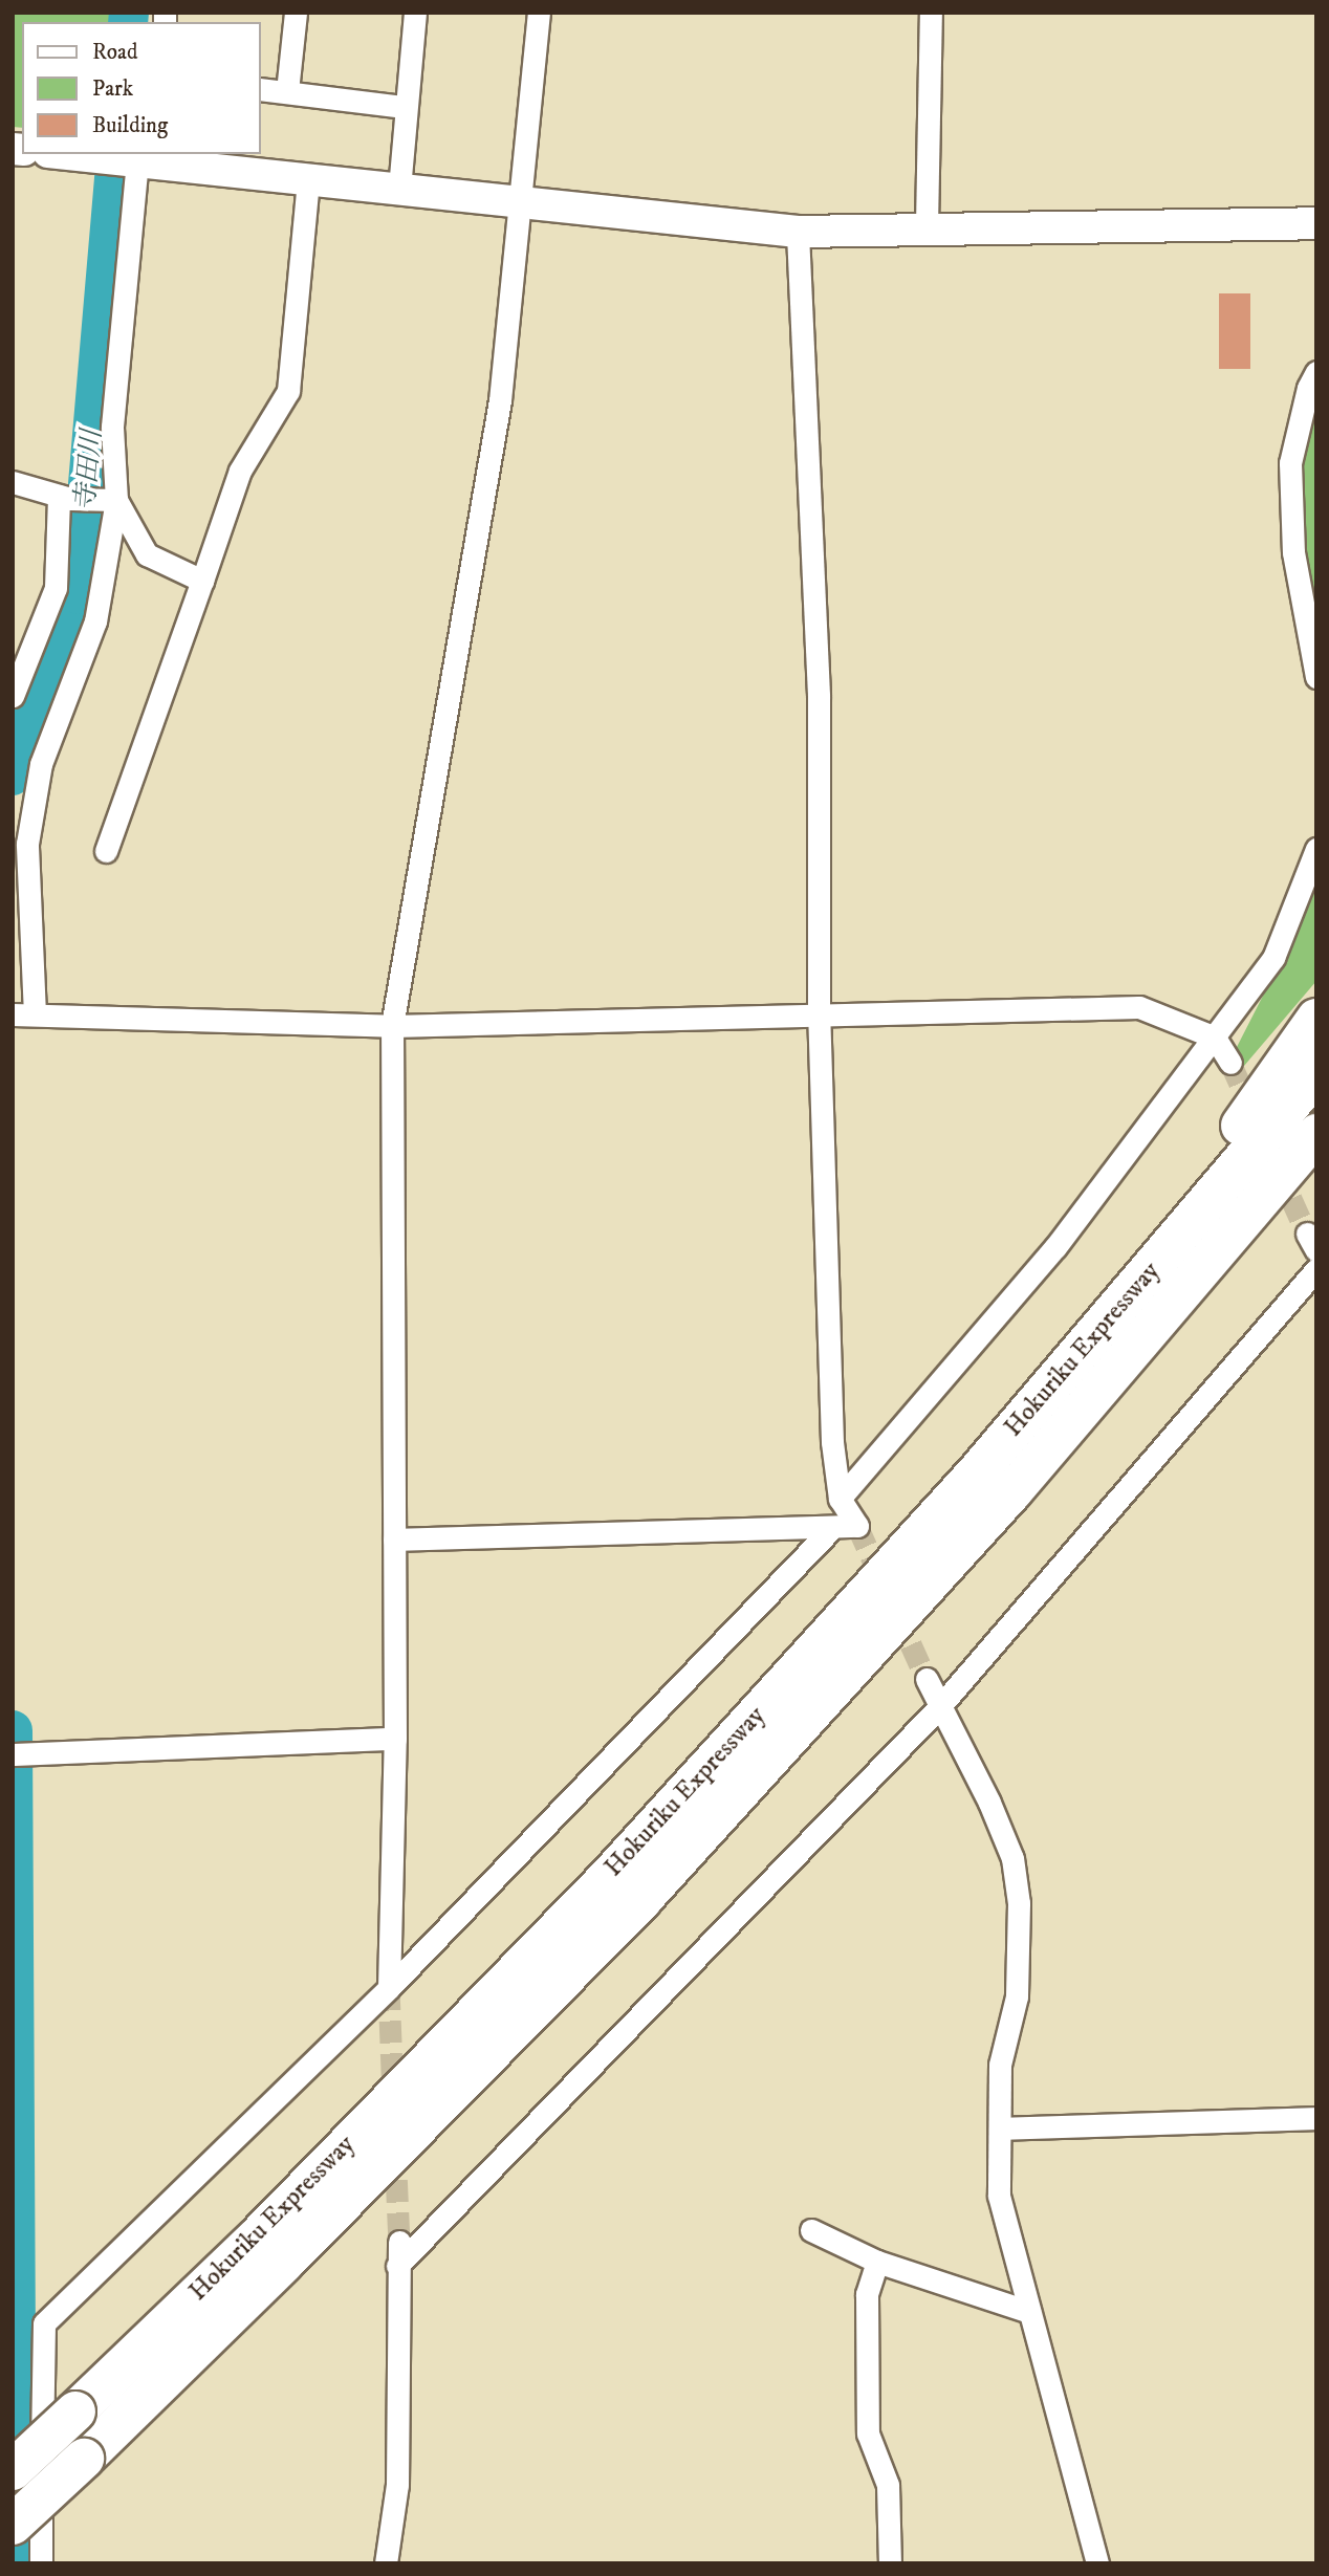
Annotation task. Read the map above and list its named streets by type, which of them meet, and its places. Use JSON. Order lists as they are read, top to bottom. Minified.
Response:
{"streets":{"highway":["Hokuriku Expressway"]},"water":["寺田川"],"legend":["Road","Park","Building"]}
